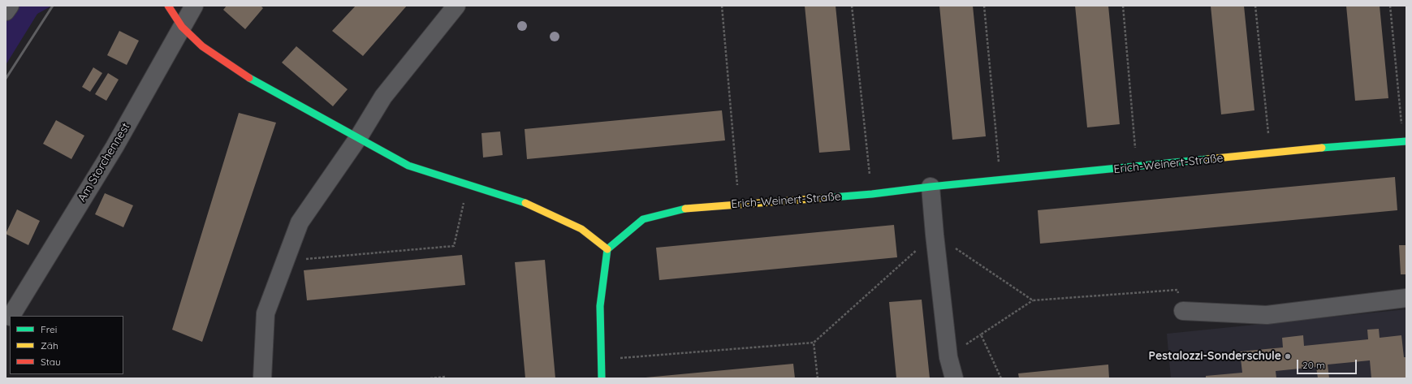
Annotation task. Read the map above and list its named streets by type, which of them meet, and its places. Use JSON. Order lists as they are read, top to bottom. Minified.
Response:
{"streets":{"street":["Am Storchennest","Erich-Weinert-Straße"]},"places":["Pestalozzi-Sonderschule"],"legend":["Frei","Zäh","Stau"],"scale_bar":"20 m"}
